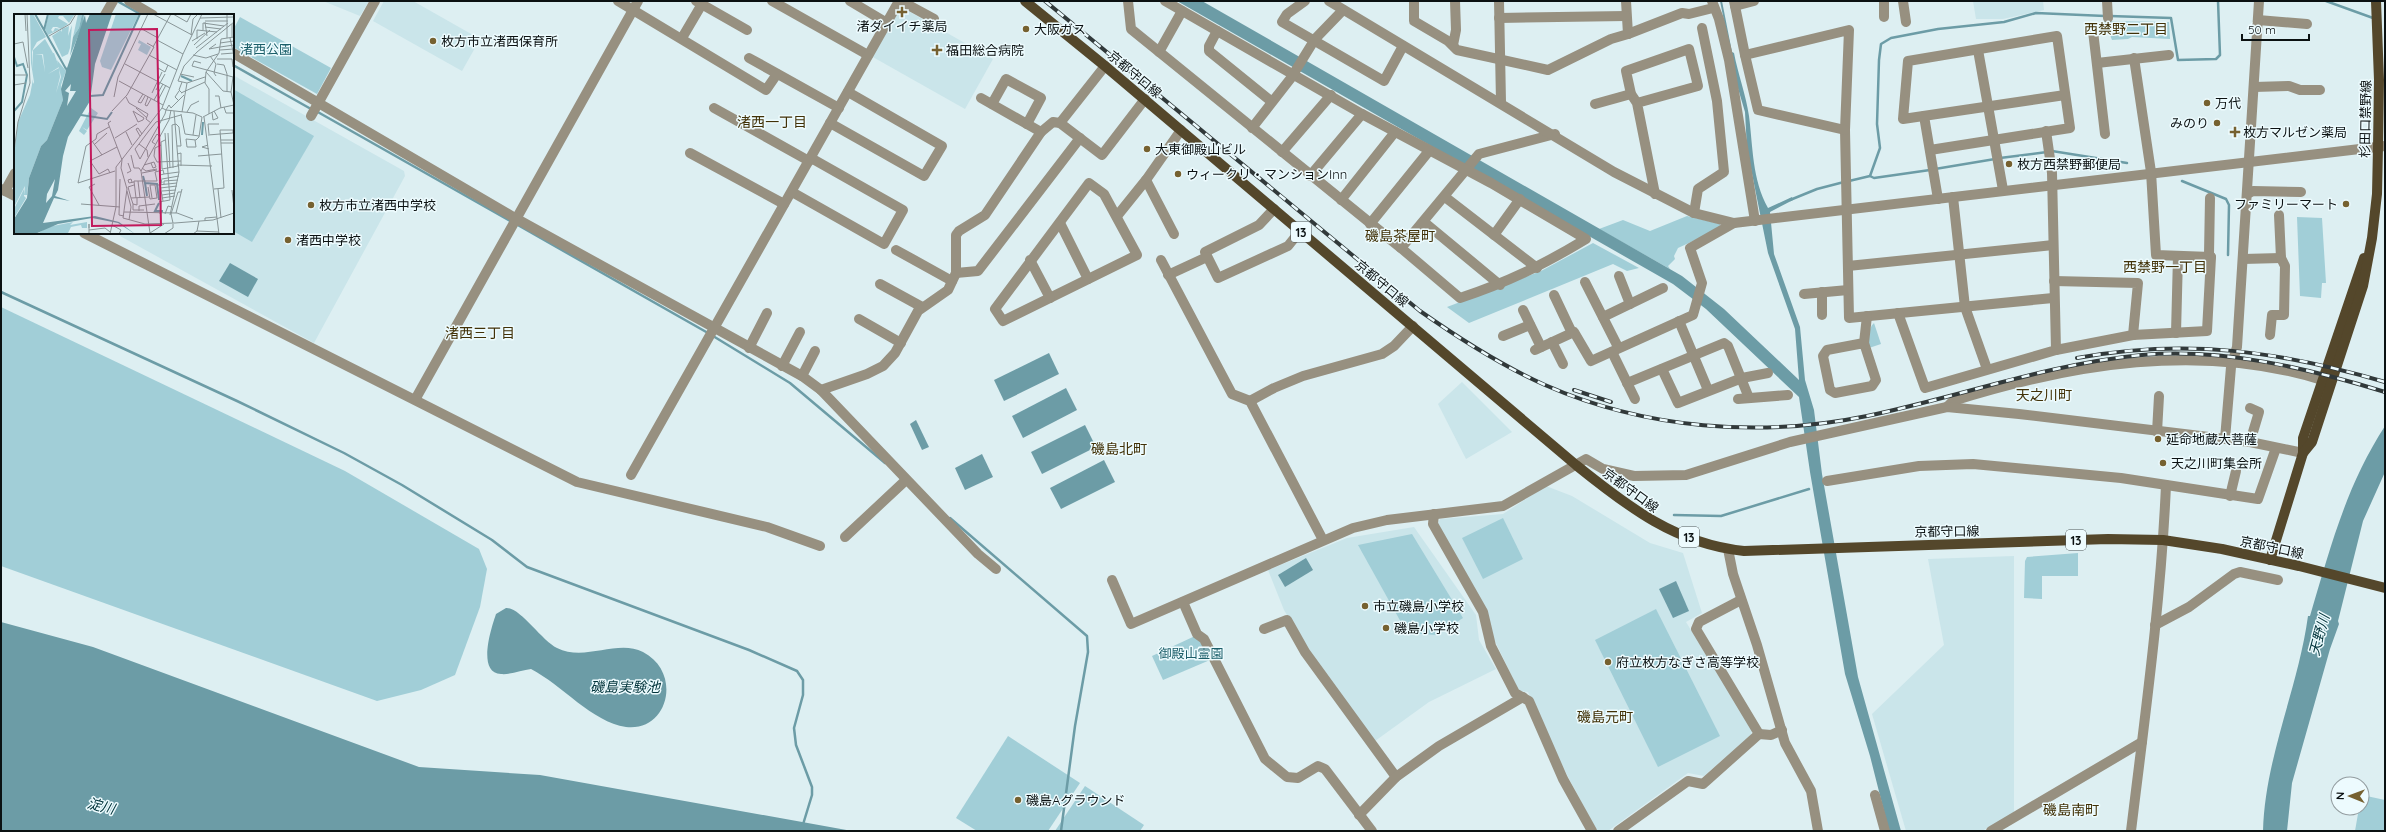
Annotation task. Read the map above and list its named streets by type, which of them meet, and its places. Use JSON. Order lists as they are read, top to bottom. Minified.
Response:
{"streets":{"main road":["京都守口線","杉田口禁野線","13"]},"crossings":[["京都守口線","杉田口禁野線"]],"districts":["西禁野二丁目","渚西一丁目","磯島茶屋町","西禁野一丁目","渚西三丁目","天之川町","磯島北町","磯島元町","磯島南町"],"water":["天野川","磯島実験池","淀川"],"parks":["渚西公園","御殿山霊園"],"places":{"health":["渚ダイイチ薬局","福田総合病院","枚方マルゼン薬局"],"other":["大阪ガス","枚方市立渚西保育所","万代","みのり","大東御殿山ビル","枚方西禁野郵便局","ウィークリ・マンションInn","ファミリーマート","枚方市立渚西中学校","渚西中学校","延命地蔵大菩薩","天之川町集会所","市立磯島小学校","磯島小学校","府立枚方なぎさ高等学校","磯島Aグラウンド"]},"scale_bar":"50 m","north":"left"}
